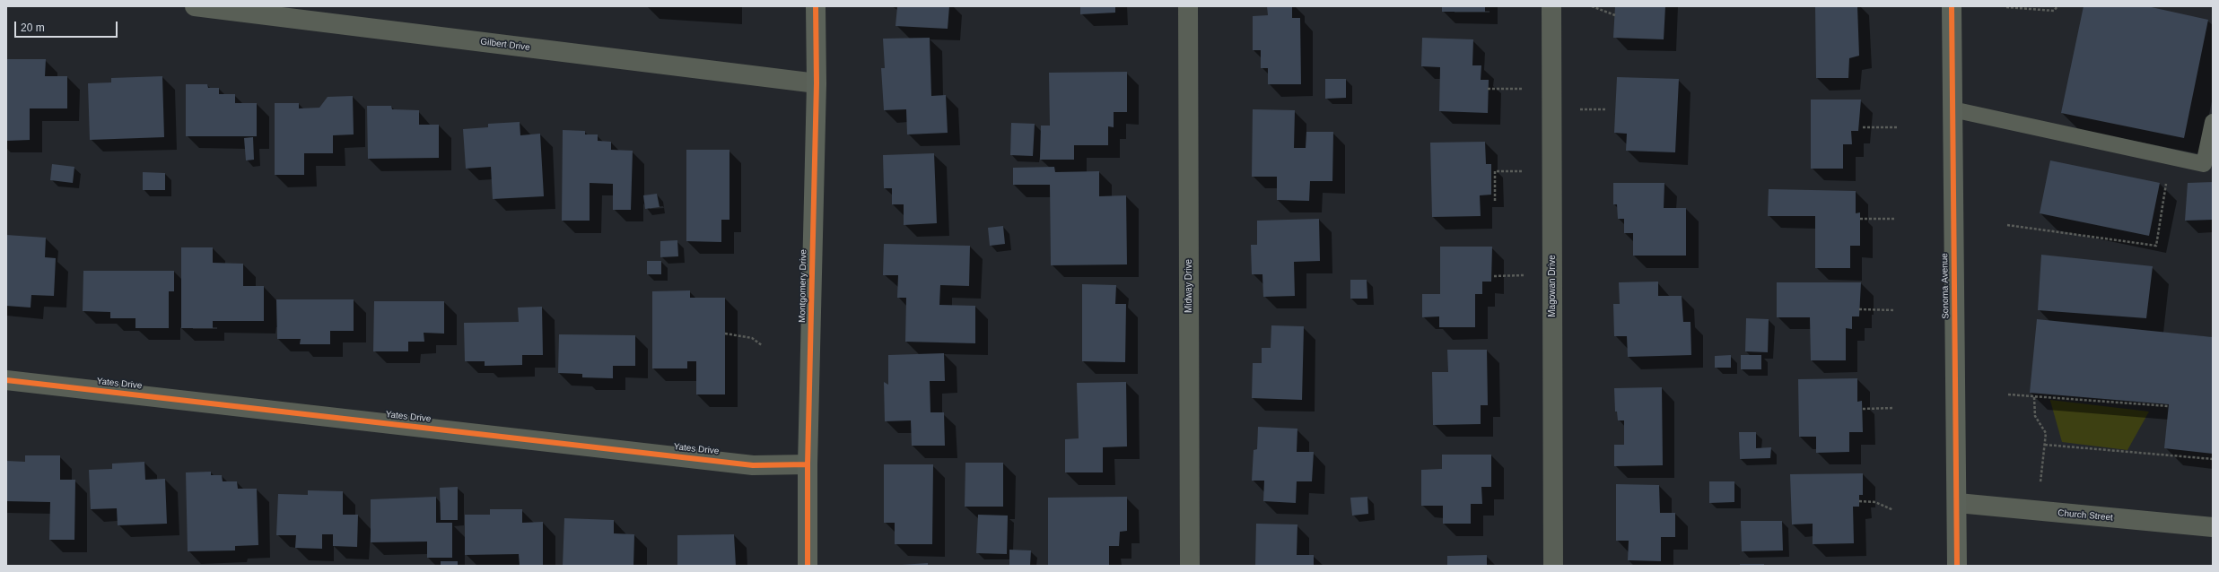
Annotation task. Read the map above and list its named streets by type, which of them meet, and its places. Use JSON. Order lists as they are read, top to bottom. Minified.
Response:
{"streets":{"main road":["Montgomery Drive","Sonoma Avenue"],"street":["Gilbert Drive","Midway Drive","Magowan Drive","Yates Drive","Church Street"]},"crossings":[["Gilbert Drive","Montgomery Drive"],["Montgomery Drive","Yates Drive"],["Sonoma Avenue","Church Street"]],"scale_bar":"20 m"}
